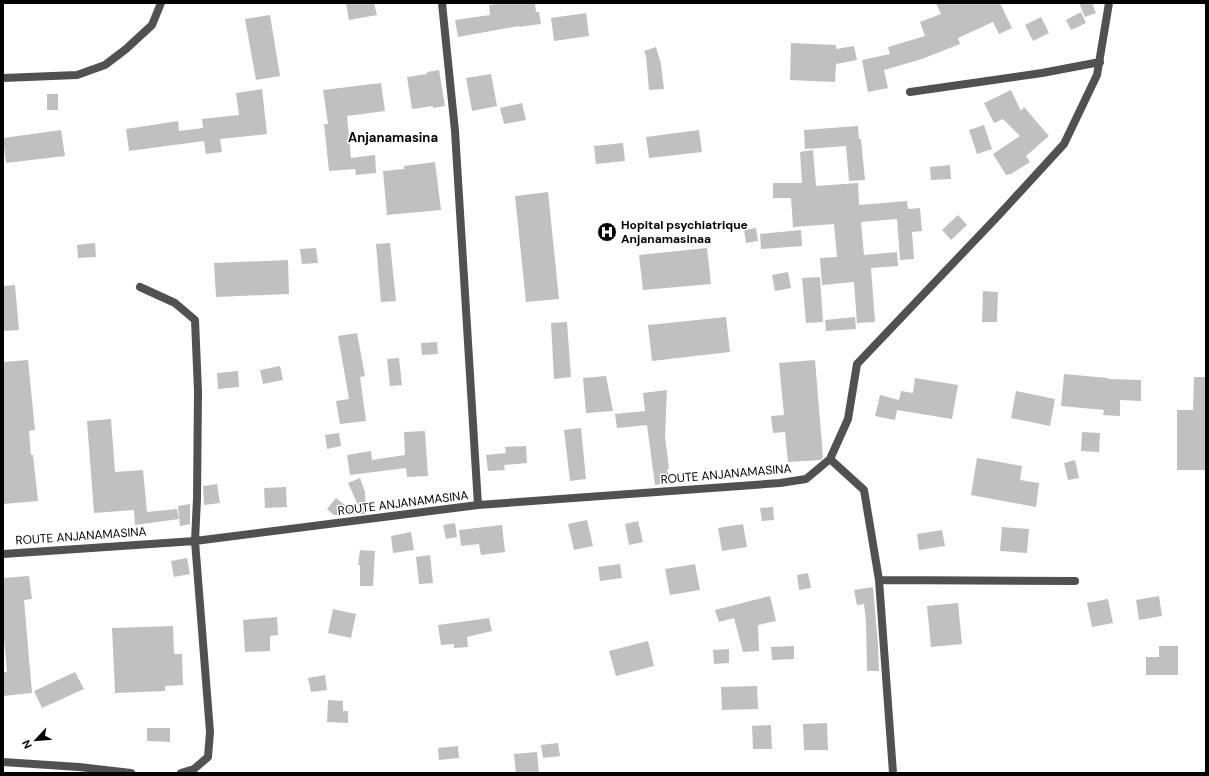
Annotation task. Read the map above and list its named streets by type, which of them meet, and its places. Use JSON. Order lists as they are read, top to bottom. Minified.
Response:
{"streets":{"street":["ROUTE ANJANAMASINA"]},"districts":["Anjanamasina"],"places":{"hospital":["Hopital psychiatrique Anjanamasinaa"]},"north":"bottom left"}
